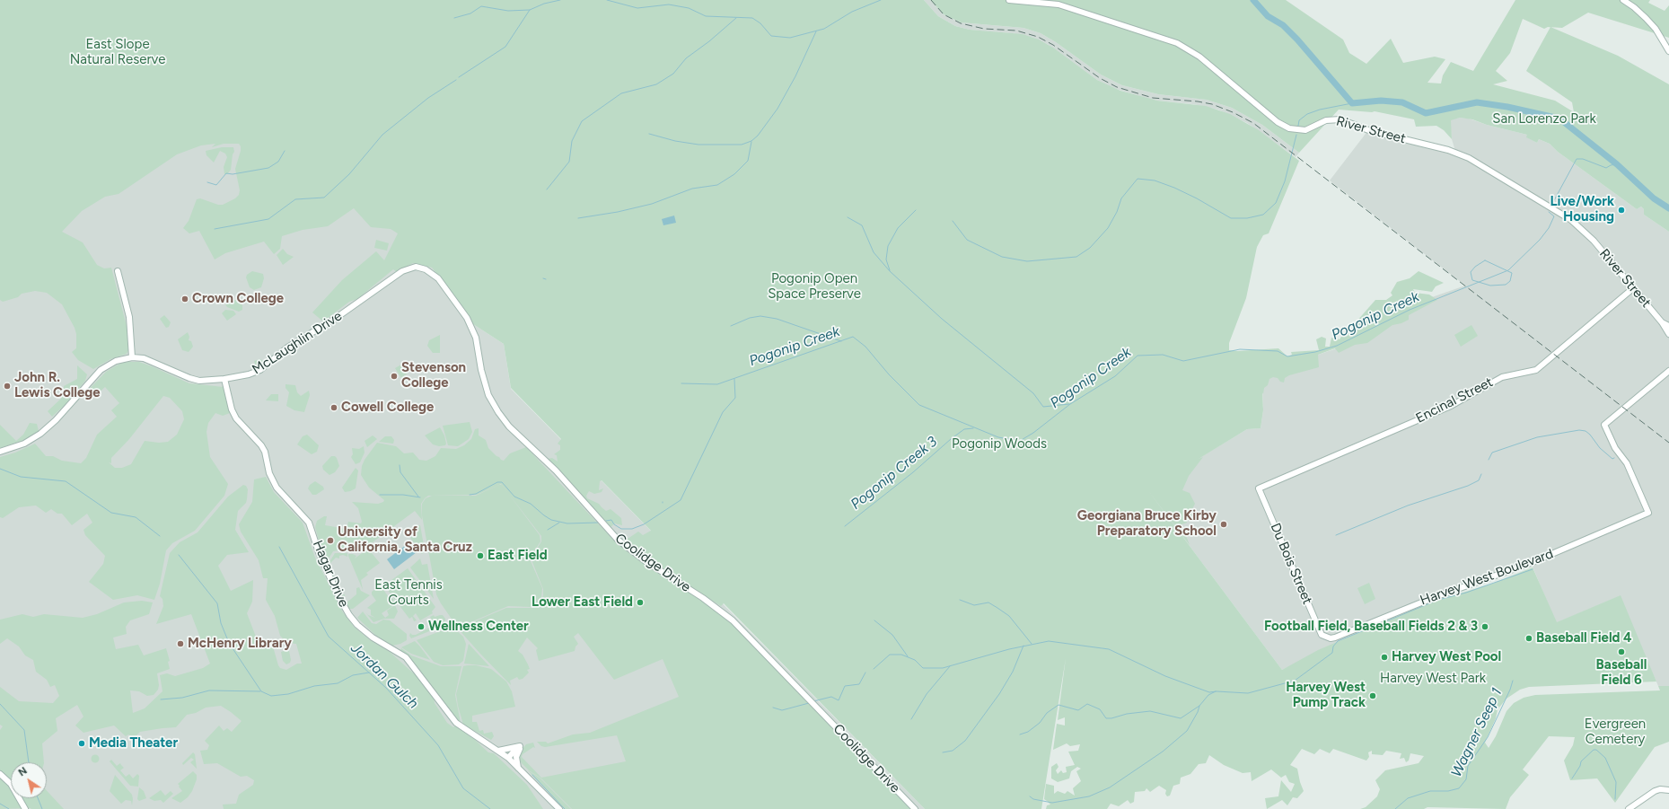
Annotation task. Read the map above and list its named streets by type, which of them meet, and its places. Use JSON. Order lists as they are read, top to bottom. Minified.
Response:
{"streets":{"street":["River Street","McLaughlin Drive","Encinal Street","Coolidge Drive","Du Bois Street","Hagar Drive","Harvey West Boulevard"]},"crossings":[["River Street","Encinal Street"],["McLaughlin Drive","Coolidge Drive"],["McLaughlin Drive","Hagar Drive"],["Encinal Street","Du Bois Street"],["Du Bois Street","Harvey West Boulevard"]],"water":["Pogonip Creek","Pogonip Creek 3","Jordan Gulch","Wagner Seep 1"],"parks":["East Slope Natural Reserve","San Lorenzo Park","Pogonip Open Space Preserve","Pogonip Woods","East Tennis Courts","Harvey West Park","Evergreen Cemetery"],"places":["Live/Work Housing","Crown College","Stevenson College","John R. Lewis College","Cowell College","Georgiana Bruce Kirby Preparatory School","University of California, Santa Cruz","East Field","Lower East Field","Wellness Center","Football Field, Baseball Fields 2 & 3","Baseball Field 4","McHenry Library","Baseball Field 6","Harvey West Pool","Harvey West Pump Track","Media Theater"],"north":"top left"}
